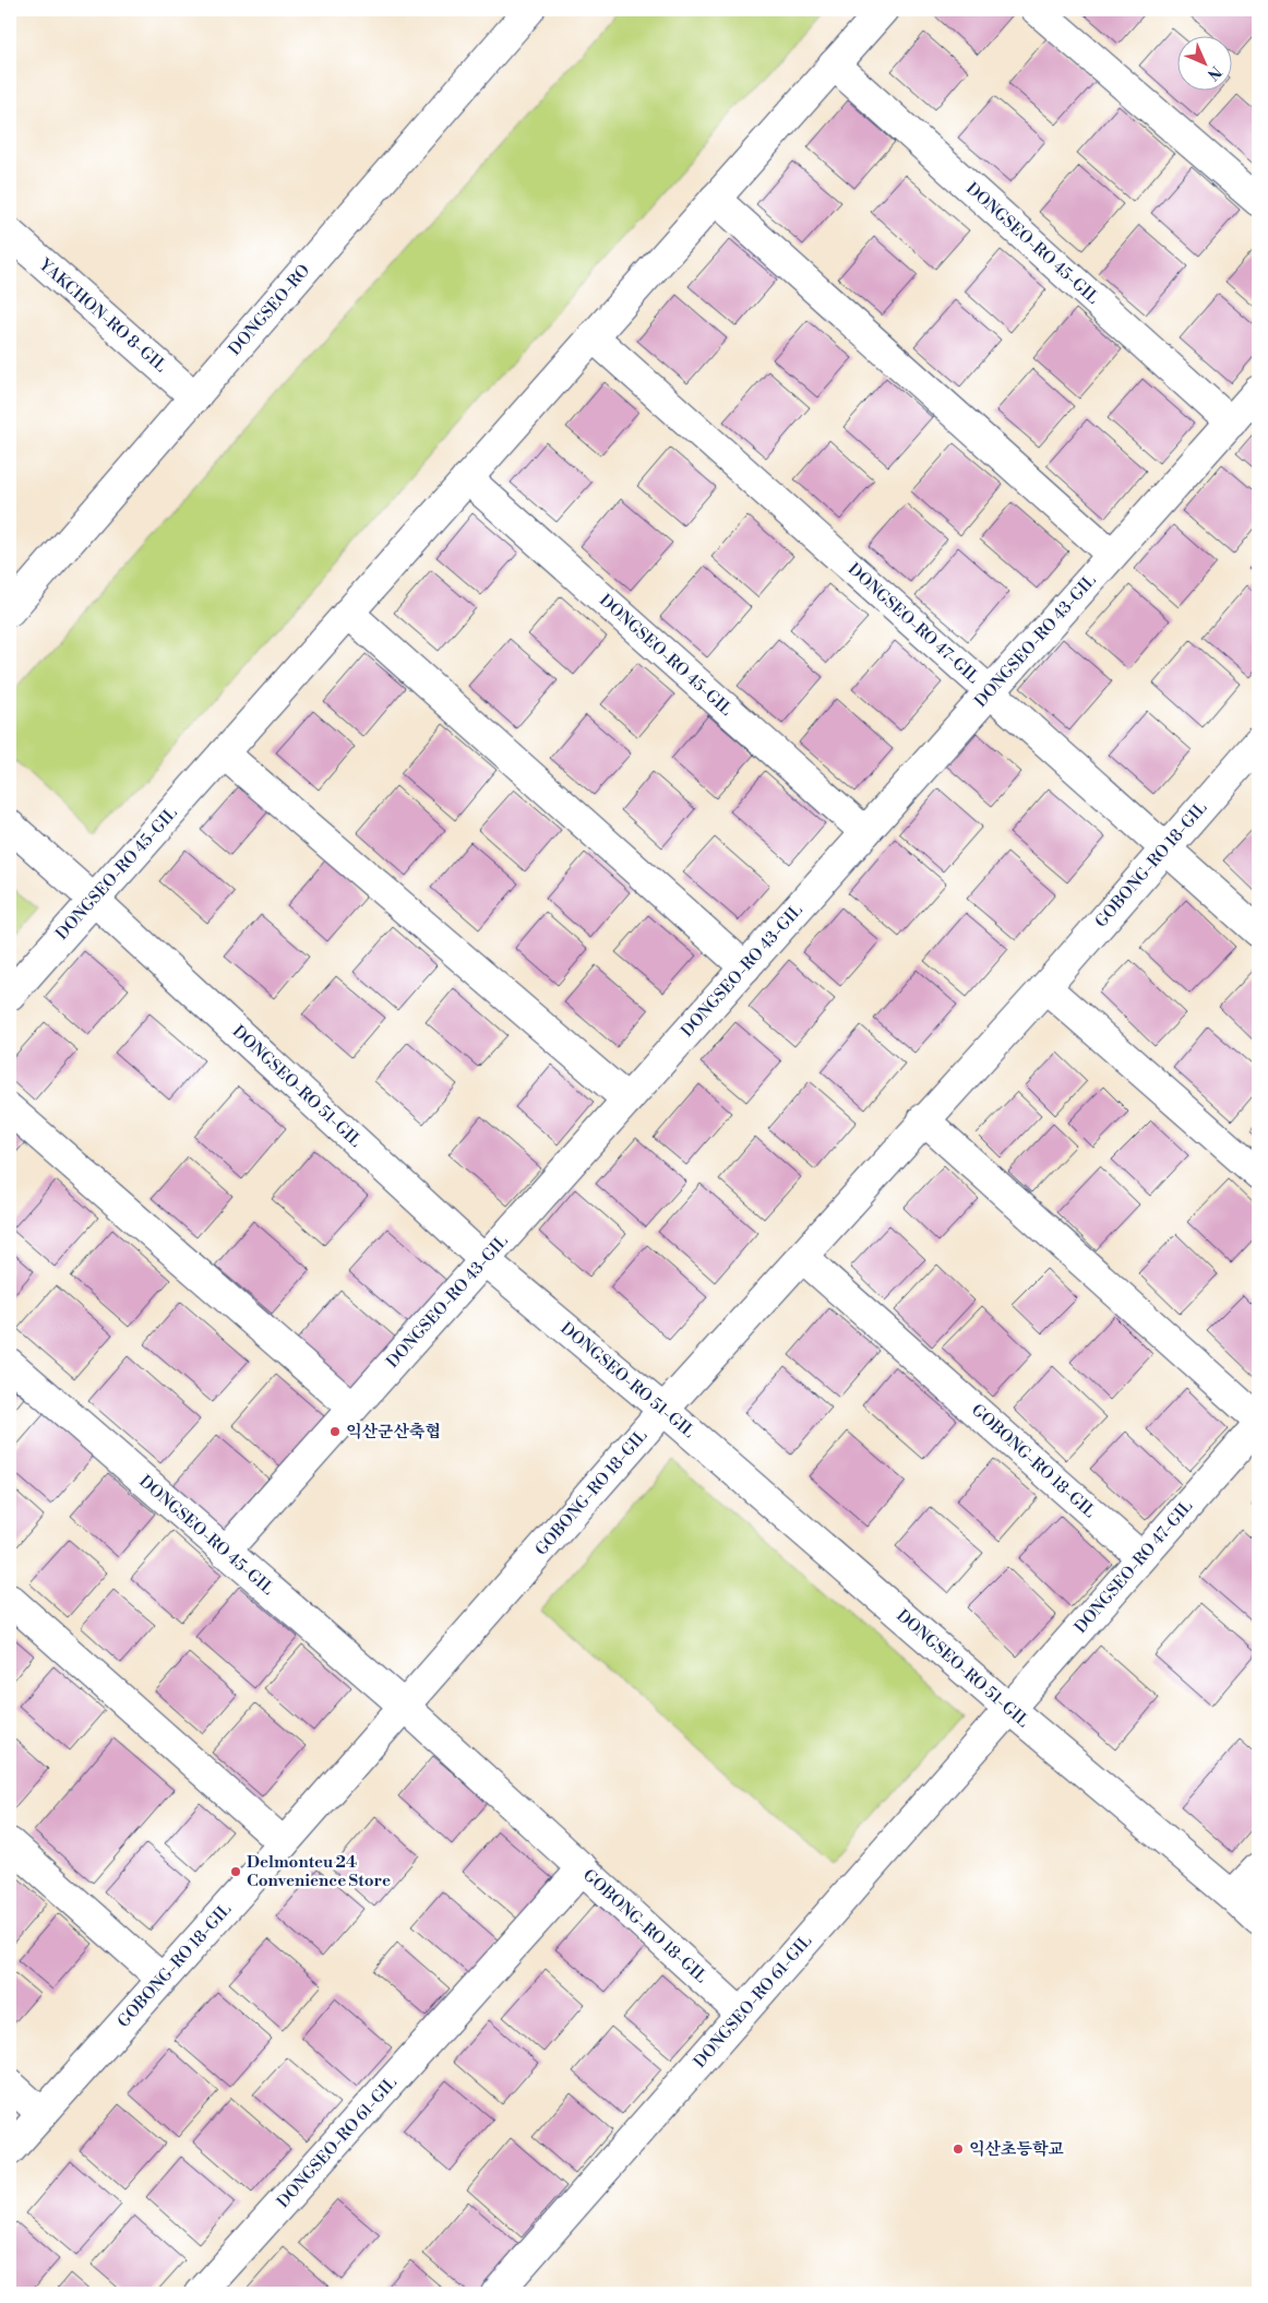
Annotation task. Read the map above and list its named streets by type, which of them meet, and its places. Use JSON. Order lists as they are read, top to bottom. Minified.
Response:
{"streets":{"street":["DONGSEO-RO 45-GIL","DONGSEO-RO","YAKCHON-RO 8-GIL","DONGSEO-RO 47-GIL","DONGSEO-RO 43-GIL","GOBONG-RO 18-GIL","DONGSEO-RO 51-GIL","DONGSEO-RO 61-GIL"]},"crossings":[["DONGSEO-RO 45-GIL","DONGSEO-RO 47-GIL"],["DONGSEO-RO 45-GIL","DONGSEO-RO 43-GIL"],["DONGSEO-RO 45-GIL","GOBONG-RO 18-GIL"],["DONGSEO-RO 45-GIL","DONGSEO-RO 51-GIL"],["DONGSEO-RO","YAKCHON-RO 8-GIL"],["DONGSEO-RO 47-GIL","DONGSEO-RO 43-GIL"],["DONGSEO-RO 47-GIL","GOBONG-RO 18-GIL"],["DONGSEO-RO 47-GIL","DONGSEO-RO 51-GIL"],["DONGSEO-RO 47-GIL","DONGSEO-RO 61-GIL"],["DONGSEO-RO 43-GIL","DONGSEO-RO 51-GIL"],["GOBONG-RO 18-GIL","DONGSEO-RO 51-GIL"],["GOBONG-RO 18-GIL","DONGSEO-RO 61-GIL"],["DONGSEO-RO 51-GIL","DONGSEO-RO 61-GIL"]],"places":["익산군산축협","Delmonteu 24 Convenience Store","익산초등학교"],"north":"bottom right"}
